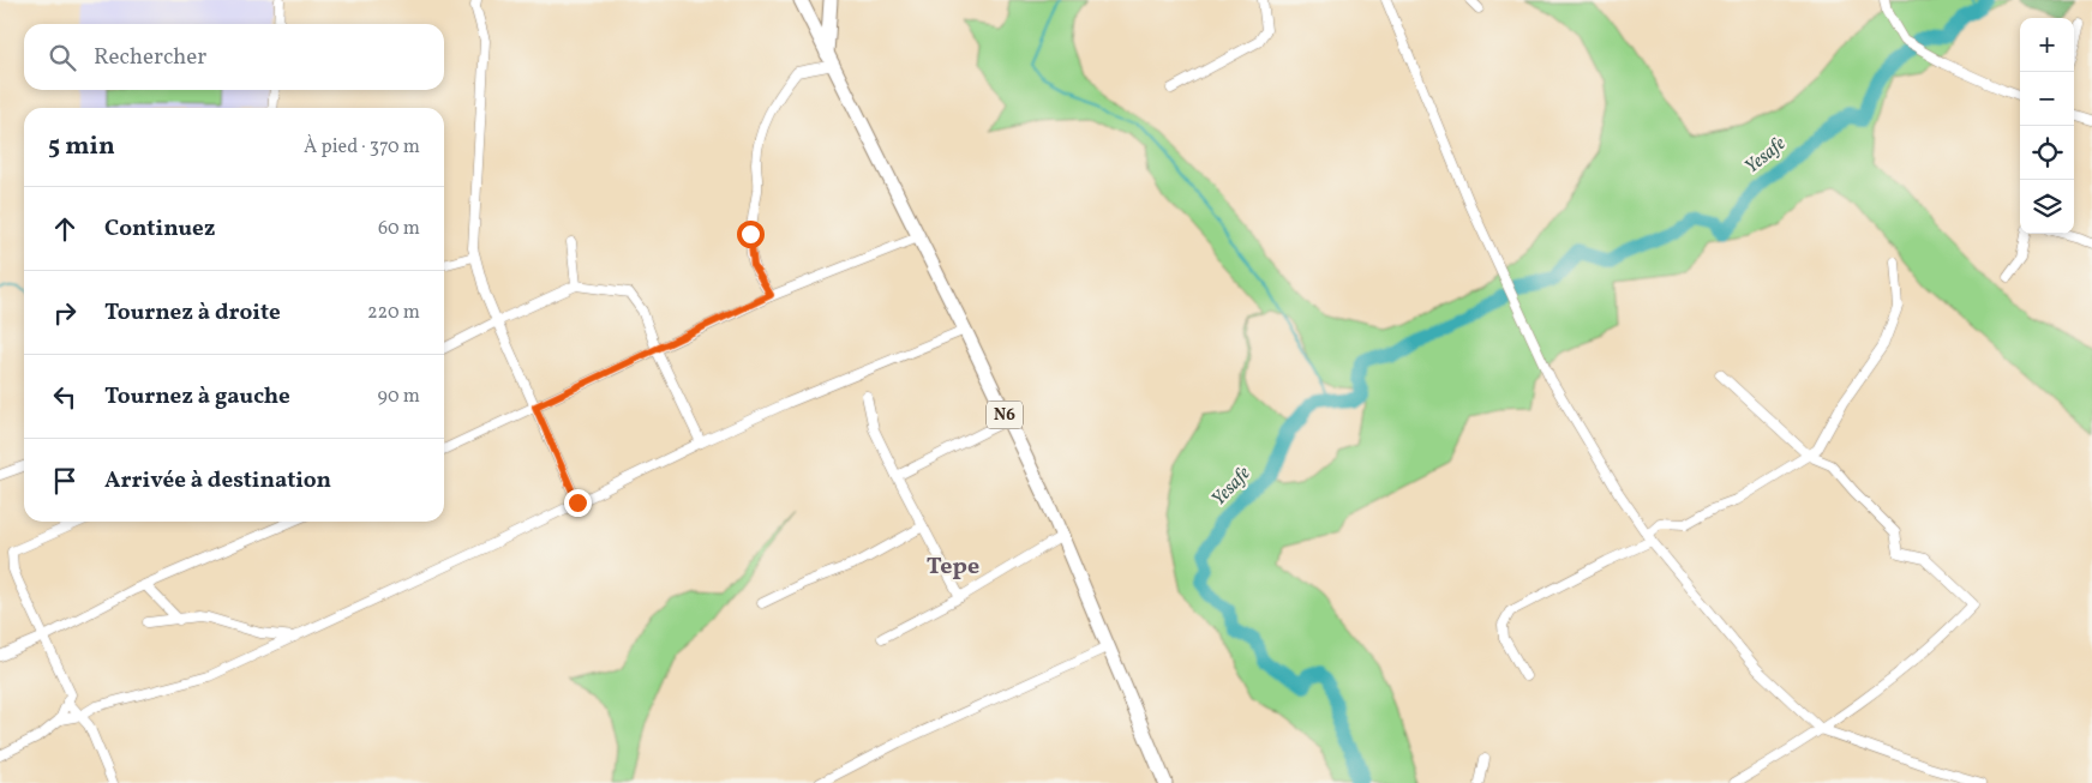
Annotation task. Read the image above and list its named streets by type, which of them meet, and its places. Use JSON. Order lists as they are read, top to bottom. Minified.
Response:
{"streets":{"highway":["N6"]},"districts":["Tepe"],"water":["Yesafe"],"page":{"map_buttons":["+","−"],"search":"Rechercher","heading":["5 min","À pied · 370 m"],"list":[["Continuez","60 m"],["Tournez à droite","220 m"],["Tournez à gauche","90 m"],"Arrivée à destination"]}}
